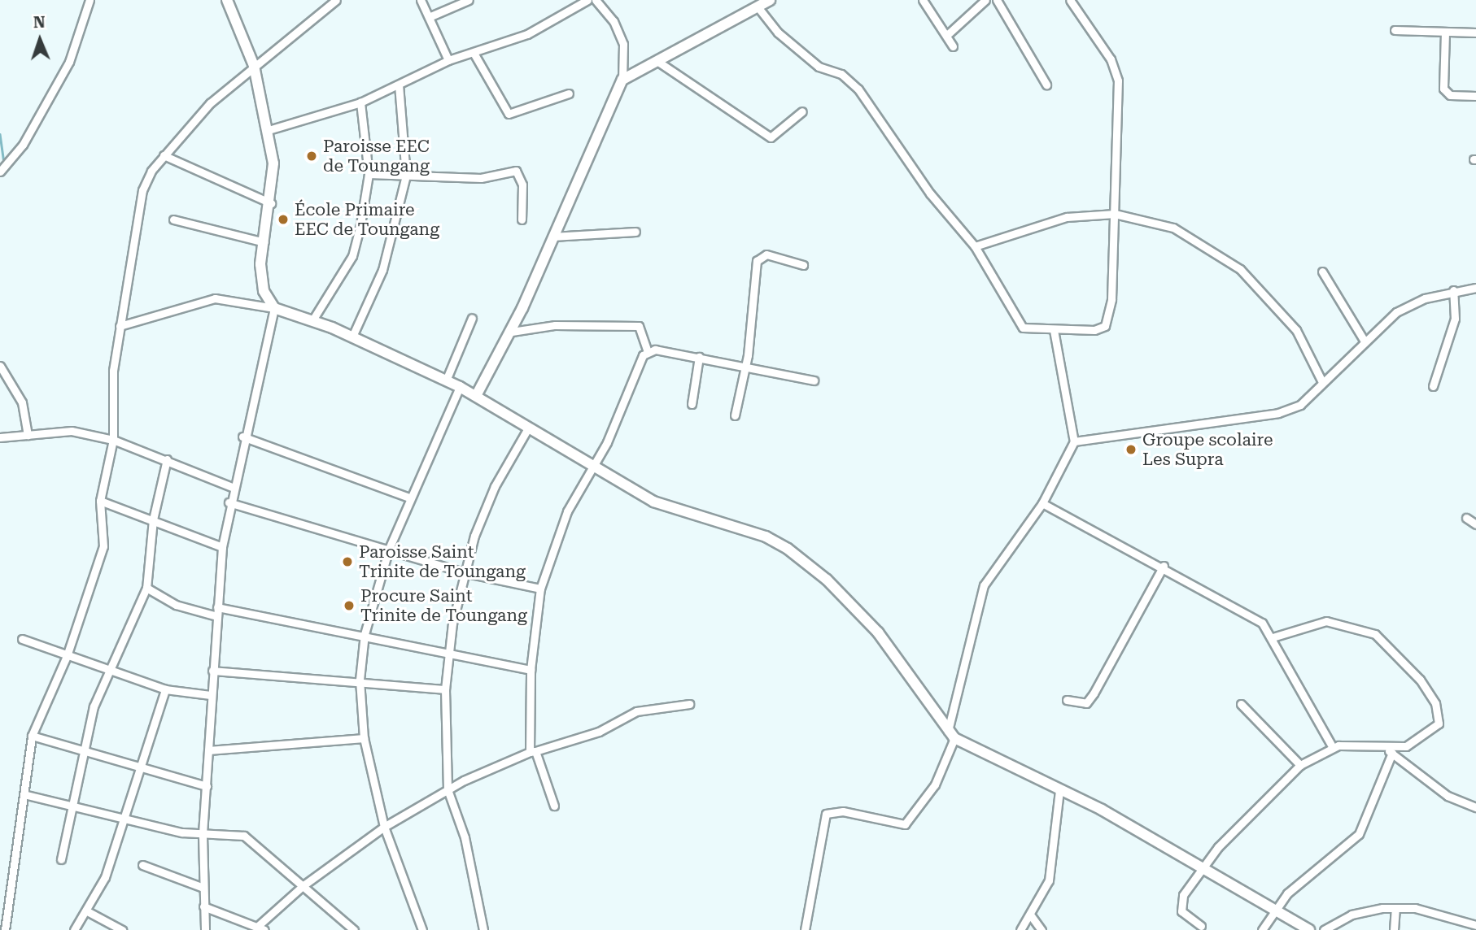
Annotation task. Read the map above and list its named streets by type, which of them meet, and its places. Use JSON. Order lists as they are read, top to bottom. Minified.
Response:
{"places":["Paroisse EEC de Toungang","École Primaire EEC de Toungang","Groupe scolaire Les Supra","Paroisse Saint Trinite de Toungang","Procure Saint Trinite de Toungang"],"north":"top"}
